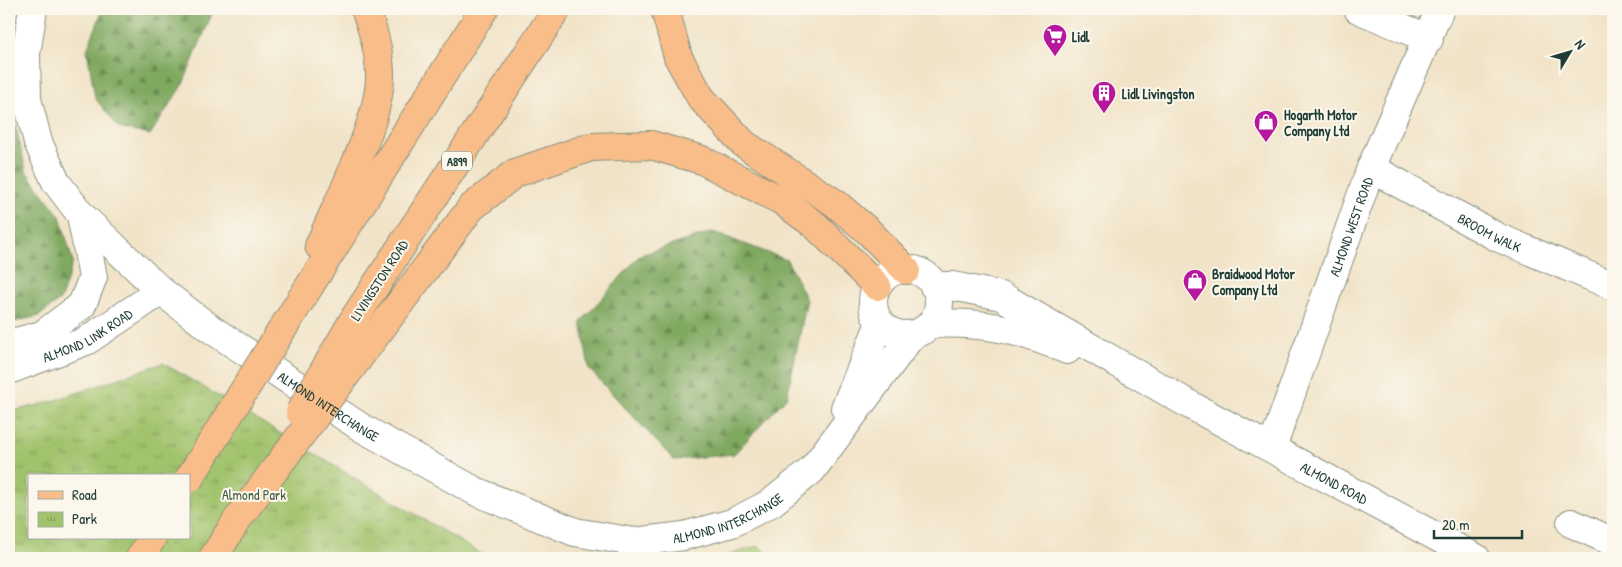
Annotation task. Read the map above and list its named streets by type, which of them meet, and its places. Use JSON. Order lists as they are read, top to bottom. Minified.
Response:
{"streets":{"main road":["A899","LIVINGSTON ROAD"],"street":["ALMOND WEST ROAD","BROOM WALK","ALMOND LINK ROAD","ALMOND INTERCHANGE","ALMOND ROAD"]},"crossings":[["ALMOND WEST ROAD","BROOM WALK"],["ALMOND WEST ROAD","ALMOND ROAD"],["ALMOND LINK ROAD","ALMOND INTERCHANGE"],["ALMOND INTERCHANGE","ALMOND ROAD"]],"parks":["Almond Park"],"places":{"supermarket":["Lidl"],"building":["Lidl Livingston"],"shop":["Hogarth Motor Company Ltd","Braidwood Motor Company Ltd"]},"legend":["Road","Park"],"scale_bar":"20 m","north":"top right"}
